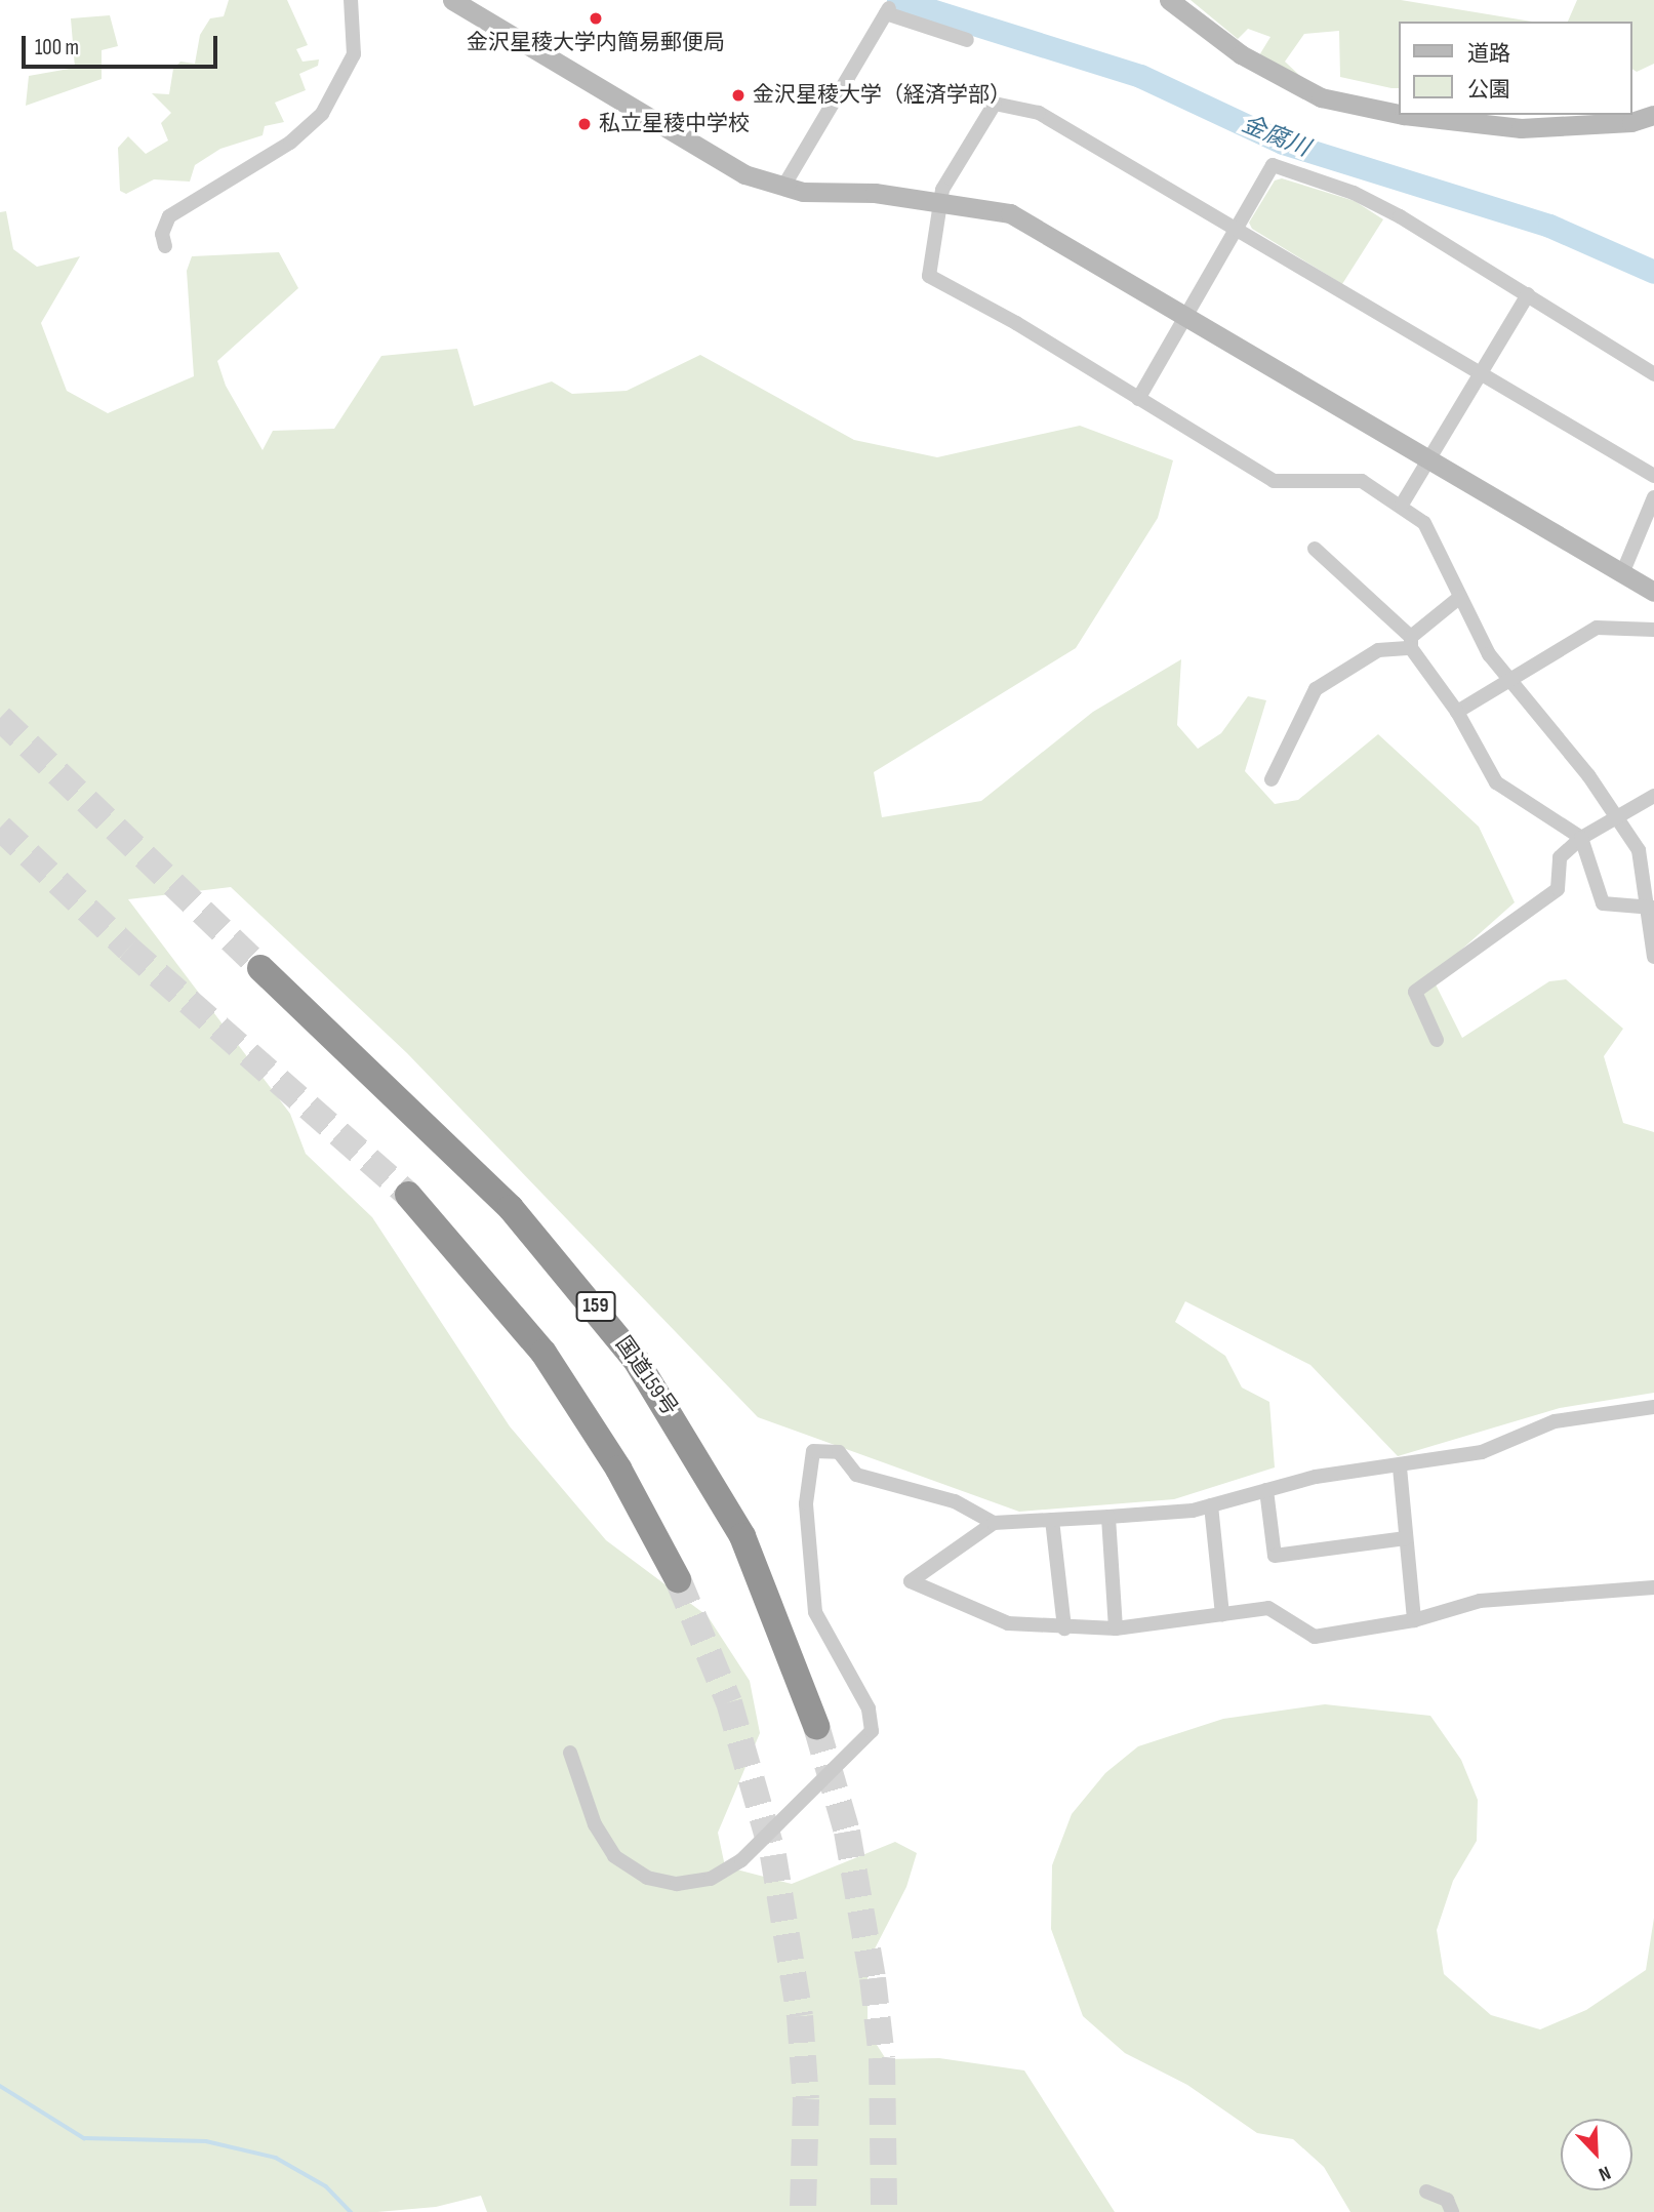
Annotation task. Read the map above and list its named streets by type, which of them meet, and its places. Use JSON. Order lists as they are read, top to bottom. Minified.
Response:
{"streets":{"highway":["159","国道159号"]},"water":["金腐川"],"places":["金沢星稜大学内簡易郵便局","金沢星稜大学（経済学部）","私立星稜中学校"],"legend":["道路","公園"],"scale_bar":"100 m","north":"bottom right"}
